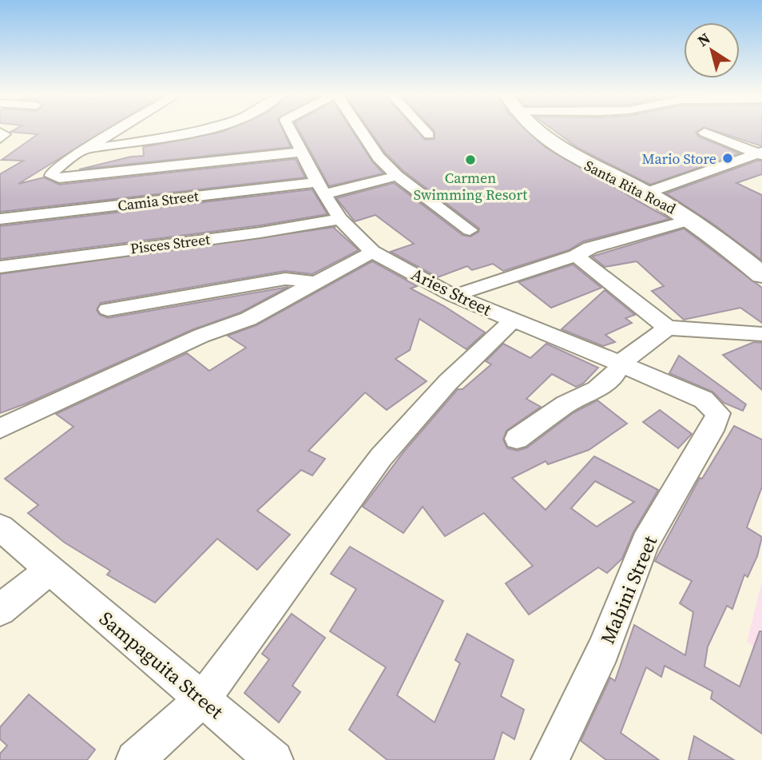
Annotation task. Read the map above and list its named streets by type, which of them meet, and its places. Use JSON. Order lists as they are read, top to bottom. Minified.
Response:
{"streets":{"main road":["Santa Rita Road"],"street":["Camia Street","Pisces Street","Aries Street","Mabini Street","Sampaguita Street"]},"crossings":[["Camia Street","Aries Street"],["Pisces Street","Aries Street"],["Aries Street","Mabini Street"]],"places":["Mario Store","Carmen Swimming Resort"],"north":"top left"}
